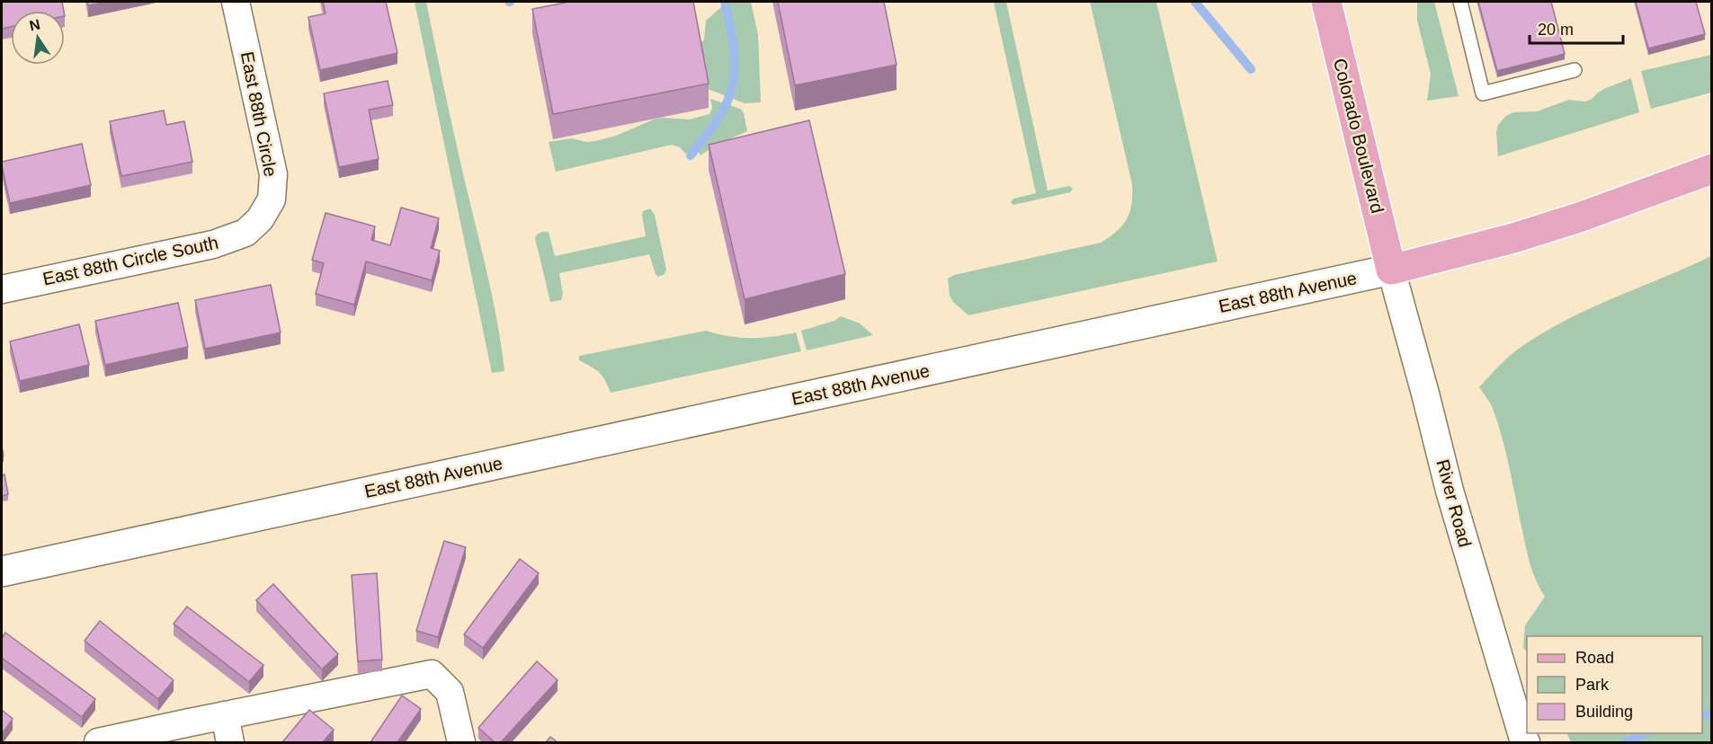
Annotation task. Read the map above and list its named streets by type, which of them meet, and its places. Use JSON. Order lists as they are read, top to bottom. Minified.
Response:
{"streets":{"main road":["Colorado Boulevard","East 88th Avenue"],"street":["East 88th Circle","East 88th Circle South","River Road"]},"crossings":[["East 88th Circle","East 88th Circle South"],["Colorado Boulevard","East 88th Avenue"],["Colorado Boulevard","River Road"],["East 88th Avenue","River Road"]],"legend":["Road","Park","Building"],"scale_bar":"20 m","north":"top"}
